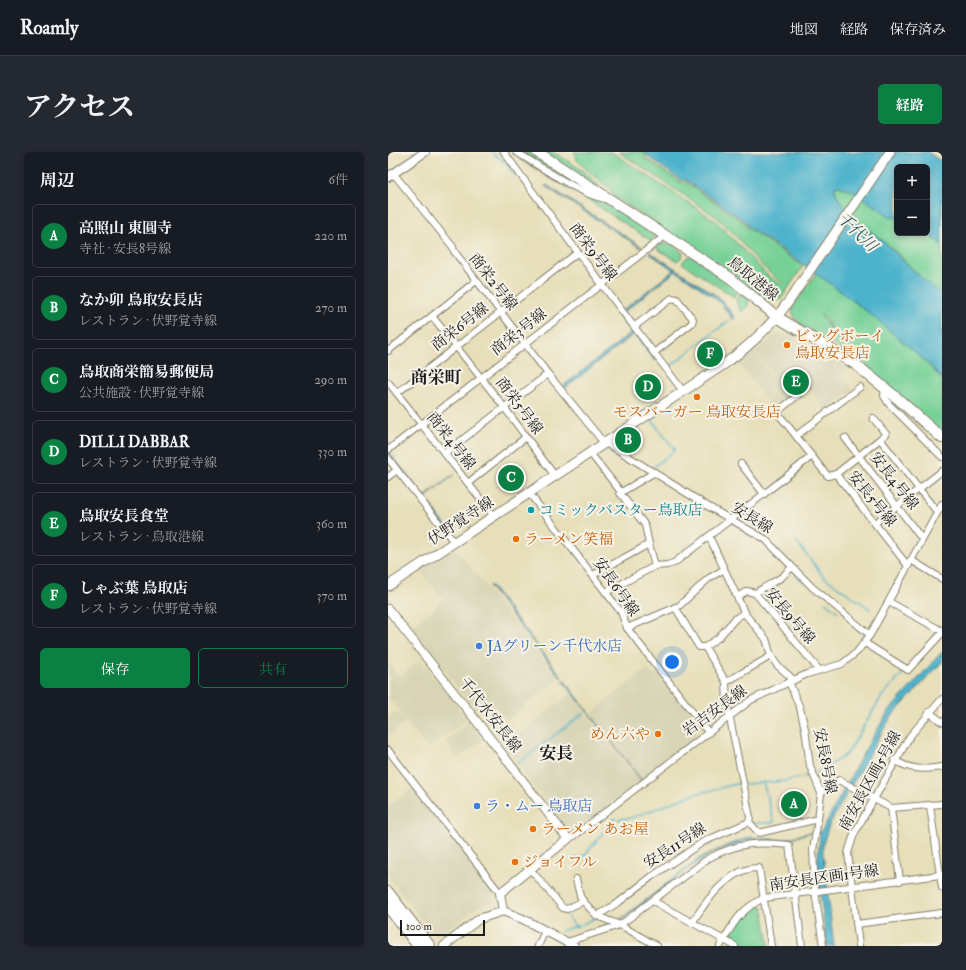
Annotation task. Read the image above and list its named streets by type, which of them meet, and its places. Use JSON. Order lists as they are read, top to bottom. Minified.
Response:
{"streets":{"main road":["鳥取港線","伏野覚寺線"],"street":["商栄9号線","商栄2号線","商栄6号線","商栄3号線","商栄5号線","商栄4号線","安長4号線","安長5号線","安長線","安長6号線","安長9号線","岩吉安長線","千代水安長線","安長8号線","南安長区画5号線","安長11号線","南安長区画1号線"]},"crossings":[["商栄9号線","商栄6号線"],["商栄9号線","商栄3号線"],["商栄9号線","伏野覚寺線"],["鳥取港線","商栄3号線"],["鳥取港線","伏野覚寺線"],["商栄2号線","商栄6号線"],["商栄2号線","商栄3号線"],["商栄2号線","安長線"],["商栄2号線","伏野覚寺線"],["商栄6号線","商栄5号線"],["商栄6号線","商栄4号線"],["商栄3号線","商栄5号線"],["商栄3号線","商栄4号線"],["商栄5号線","伏野覚寺線"],["商栄4号線","伏野覚寺線"],["安長4号線","安長5号線"],["安長4号線","岩吉安長線"],["安長5号線","岩吉安長線"],["安長線","伏野覚寺線"],["安長線","岩吉安長線"],["伏野覚寺線","安長6号線"],["安長6号線","安長8号線"],["安長9号線","岩吉安長線"],["安長9号線","安長8号線"],["岩吉安長線","千代水安長線"],["岩吉安長線","安長8号線"],["安長8号線","南安長区画1号線"],["南安長区画5号線","南安長区画1号線"]],"districts":["商栄町","安長"],"water":["千代川"],"places":["ビッグボーイ 鳥取安長店","モスバーガー 鳥取安長店","コミックバスター鳥取店","ラーメン笑福","JAグリーン千代水店","めん六や","ラ・ムー 鳥取店","ラーメン あお屋","ジョイフル"],"scale_bar":"100 m","page":{"header":"Roamly","nav":["地図","経路","保存済み"],"title":"アクセス","buttons":["経路",["保存","共有"]],"heading":["周辺","6件"],"map_buttons":["+","−"],"list":[{"mark":"A","name":"高照山 東圓寺","note":"寺社 · 安長8号線","value":"220 m"},{"mark":"B","name":"なか卯 鳥取安長店","note":"レストラン · 伏野覚寺線","value":"270 m"},{"mark":"C","name":"鳥取商栄簡易郵便局","note":"公共施設 · 伏野覚寺線","value":"290 m"},{"mark":"D","name":"DILLI DABBAR","note":"レストラン · 伏野覚寺線","value":"330 m"},{"mark":"E","name":"鳥取安長食堂","note":"レストラン · 鳥取港線","value":"360 m"},{"mark":"F","name":"しゃぶ葉 鳥取店","note":"レストラン · 伏野覚寺線","value":"370 m"}],"pins":["F","E","D","B","C","A"],"scale":"100 m"}}
